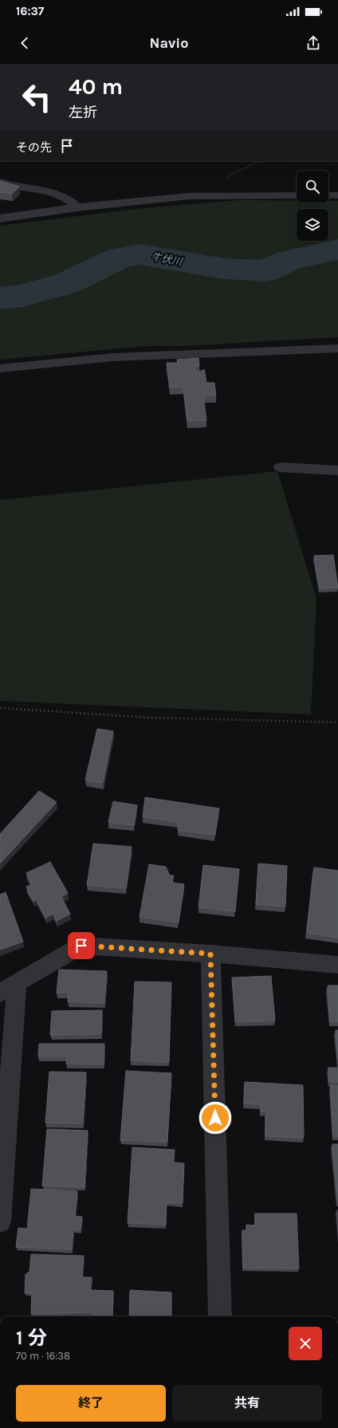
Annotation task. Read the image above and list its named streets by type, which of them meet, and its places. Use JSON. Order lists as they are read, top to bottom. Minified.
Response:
{"water":["牛伏川"],"page":{"status":"16:37","header":"Navio","turn":["40 m","左折"],"then":"その先","heading":["1 分","70 m · 16:38"],"buttons":["終了","共有"]}}
